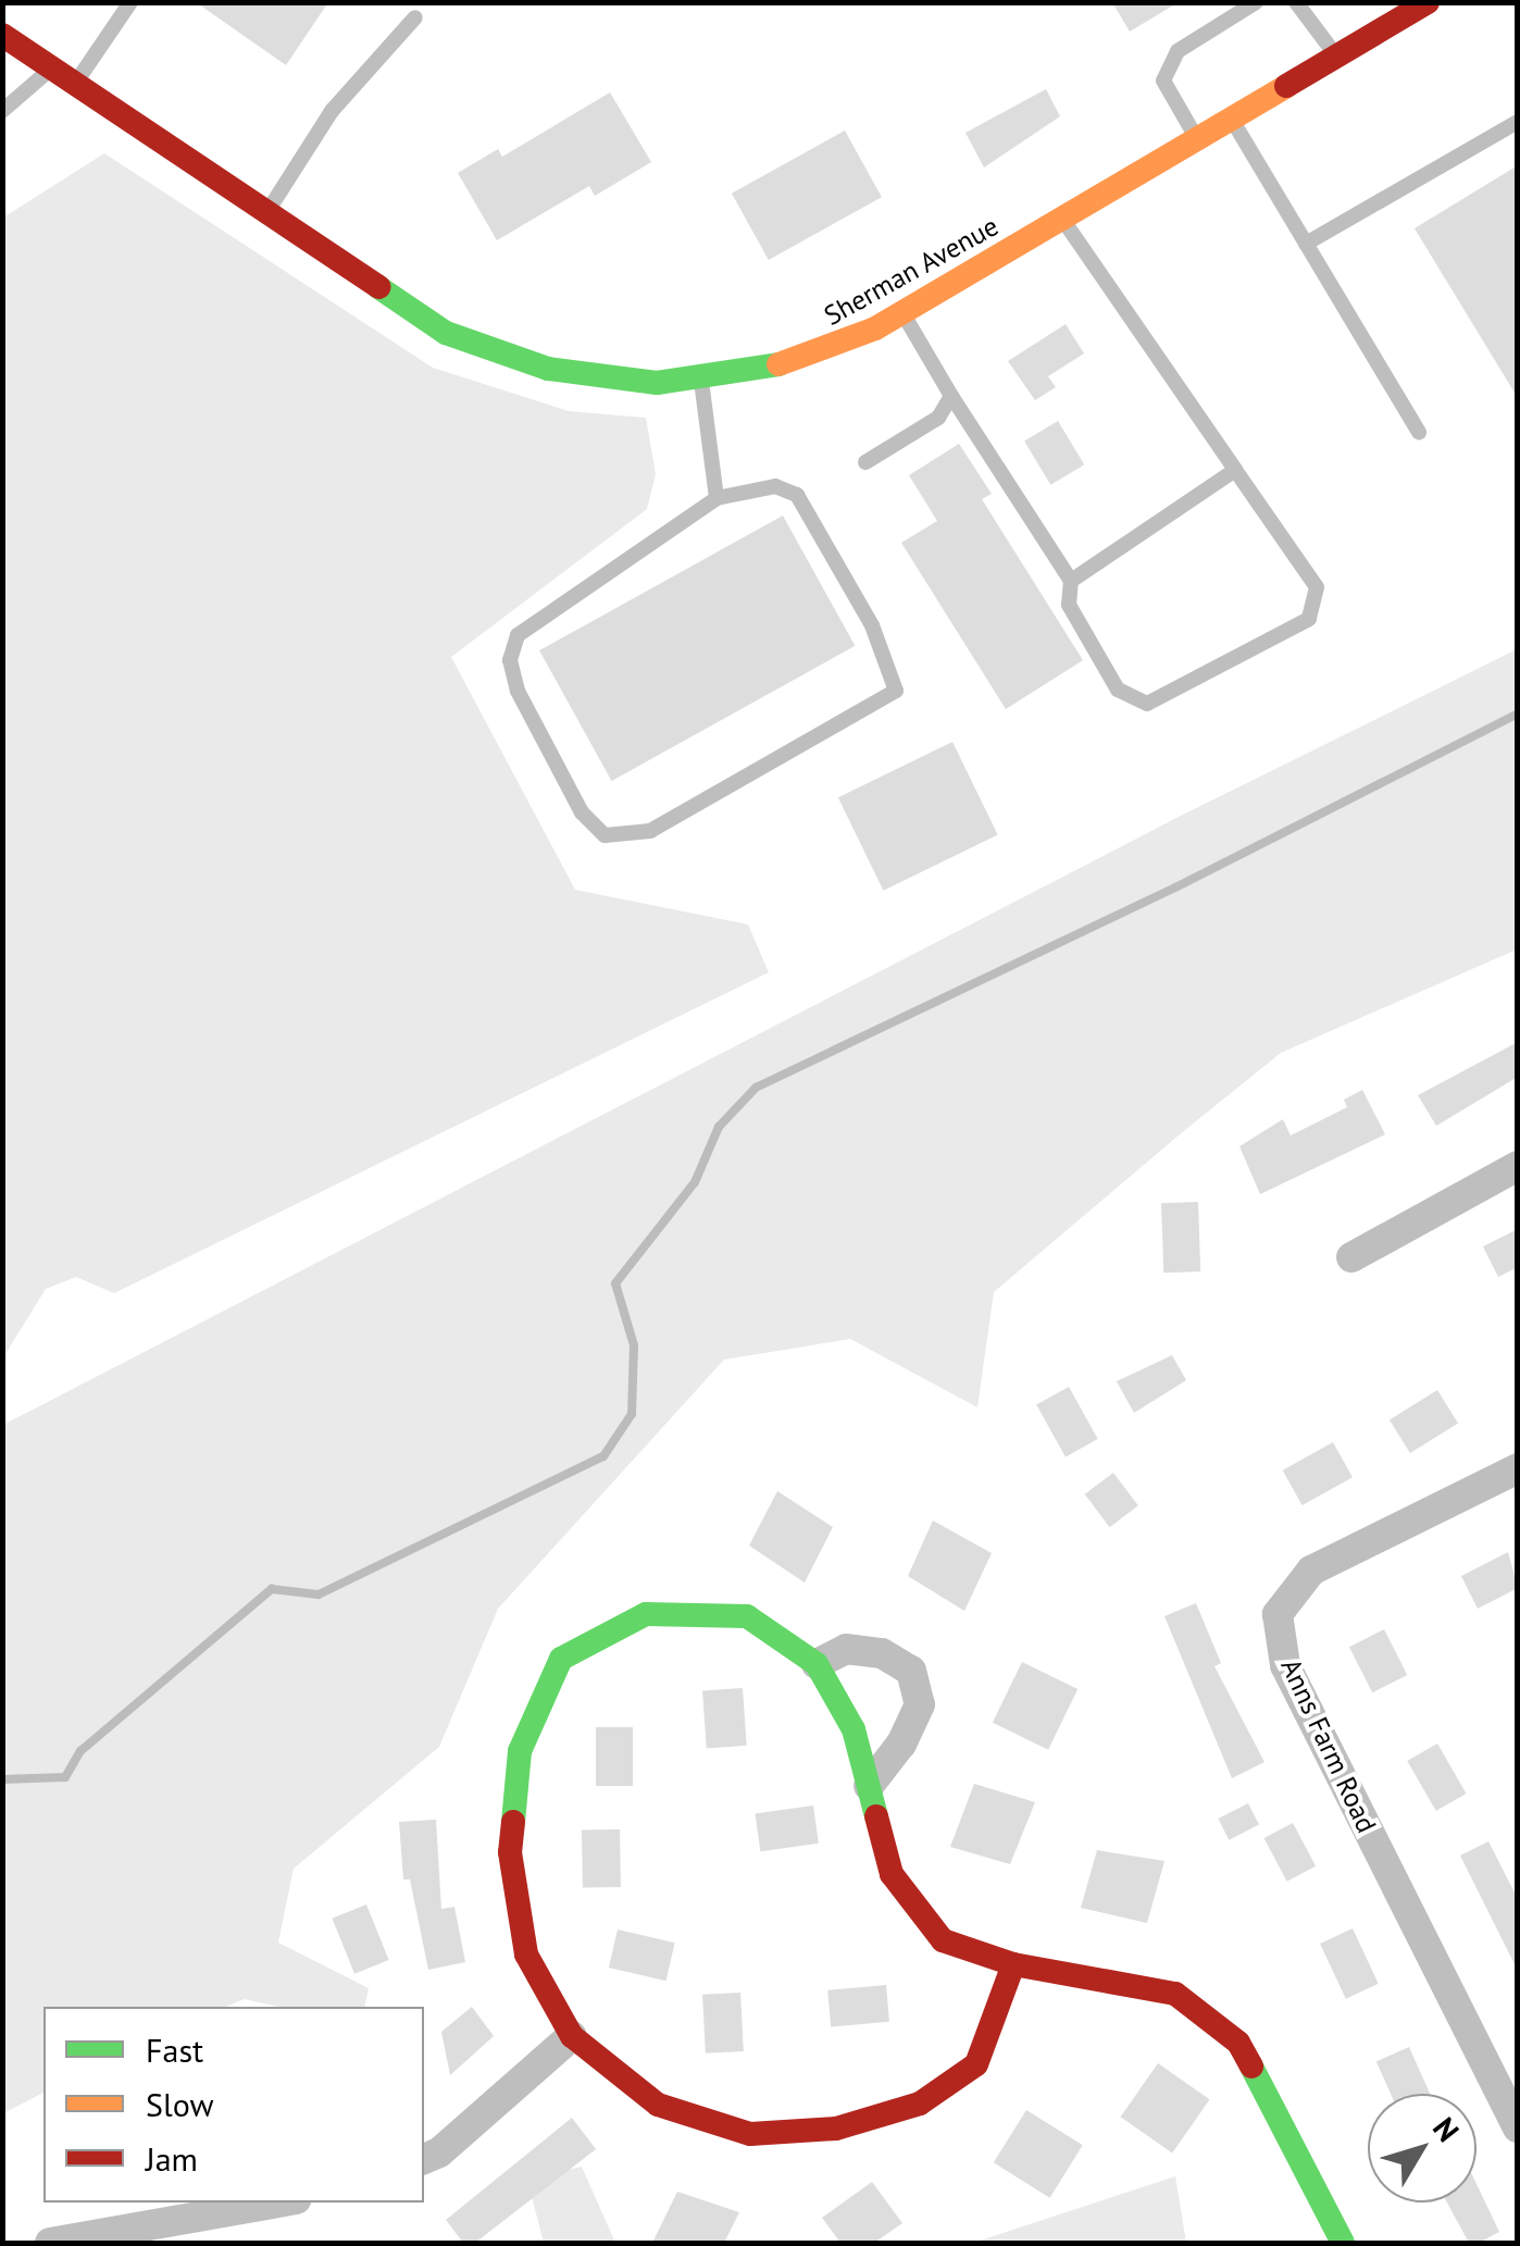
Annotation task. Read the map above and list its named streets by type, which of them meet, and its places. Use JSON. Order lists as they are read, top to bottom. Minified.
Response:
{"streets":{"street":["Sherman Avenue","Anns Farm Road"]},"legend":["Fast","Slow","Jam"],"north":"top right"}
